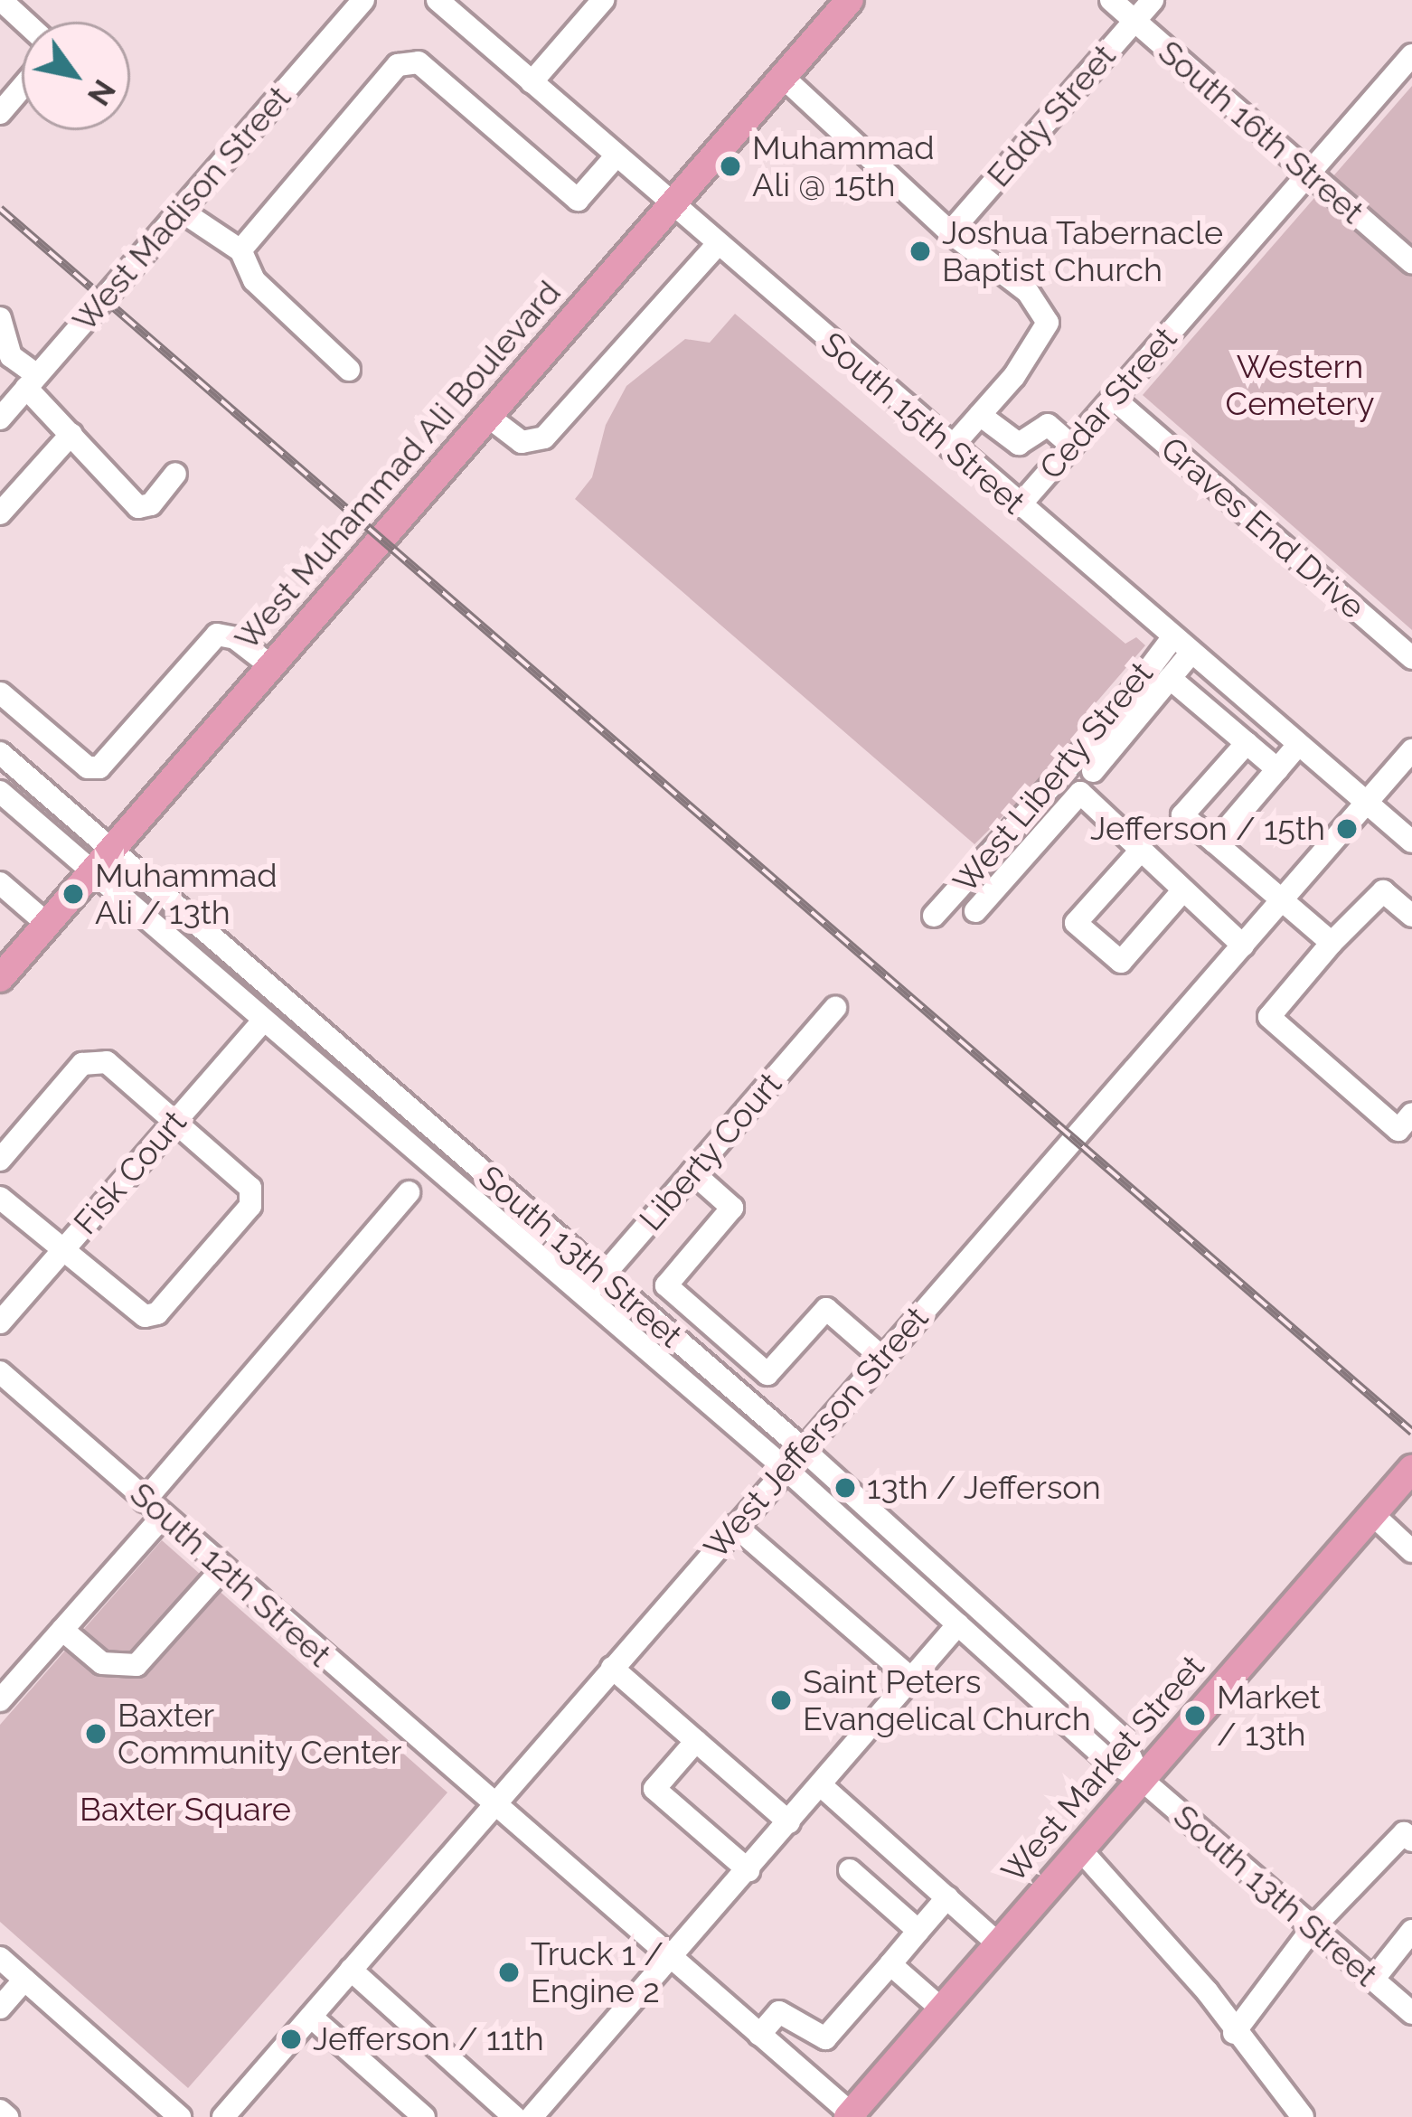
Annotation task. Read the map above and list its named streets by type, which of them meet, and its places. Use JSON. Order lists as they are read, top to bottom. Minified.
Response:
{"streets":{"main road":["West Muhammad Ali Boulevard","West Market Street"],"street":["Eddy Street","South 16th Street","West Madison Street","Cedar Street","South 15th Street","Graves End Drive","West Liberty Street","Liberty Court","Fisk Court","South 13th Street","West Jefferson Street","South 12th Street"]},"crossings":[["Eddy Street","South 16th Street"],["South 16th Street","Cedar Street"],["Cedar Street","South 15th Street"],["Cedar Street","Graves End Drive"],["South 15th Street","West Muhammad Ali Boulevard"],["South 15th Street","West Liberty Street"],["South 15th Street","West Jefferson Street"],["West Muhammad Ali Boulevard","South 13th Street"],["Liberty Court","South 13th Street"],["Fisk Court","South 13th Street"],["South 13th Street","West Jefferson Street"],["South 13th Street","West Market Street"],["West Jefferson Street","South 12th Street"],["South 12th Street","West Market Street"]],"parks":["Western Cemetery","Baxter Square"],"places":["Muhammad Ali @ 15th","Joshua Tabernacle Baptist Church","Jefferson / 15th","Muhammad Ali / 13th","13th / Jefferson","Saint Peters Evangelical Church","Market / 13th","Baxter Community Center","Truck 1 / Engine 2","Jefferson / 11th"],"north":"bottom right"}
